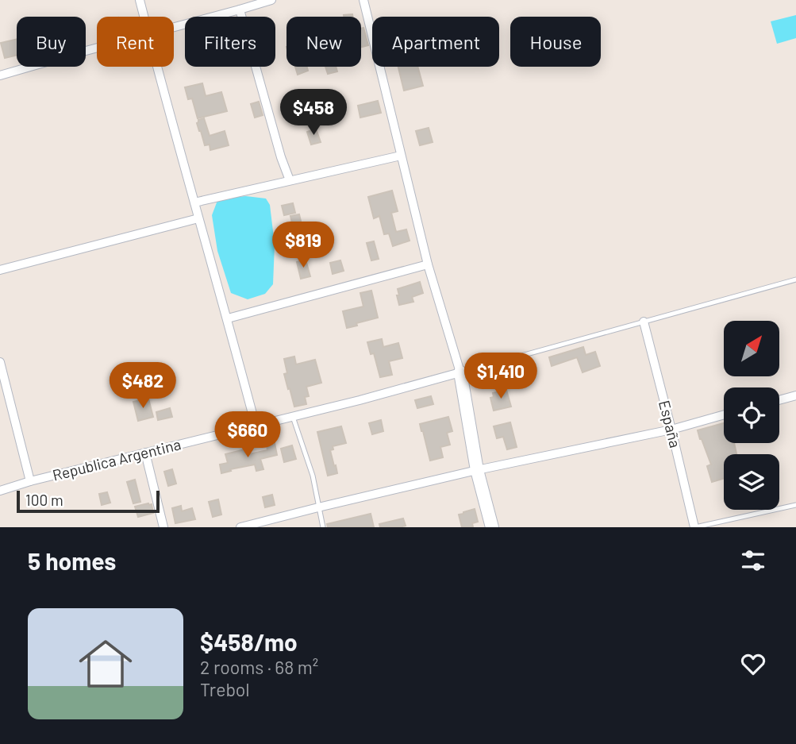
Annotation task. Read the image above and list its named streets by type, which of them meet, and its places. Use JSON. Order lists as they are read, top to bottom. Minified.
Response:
{"streets":{"street":["España","Republica Argentina"]},"scale_bar":"100 m","north":"top right","page":{"chip":["Buy","Rent","Filters","New","Apartment","House"],"price":["$458","$819","$1,410","$482","$660"],"scale":"100 m","heading":"5 homes","list":[{"name":"$458/mo","note":"2 rooms · 68 m² · Trebol"}]}}
